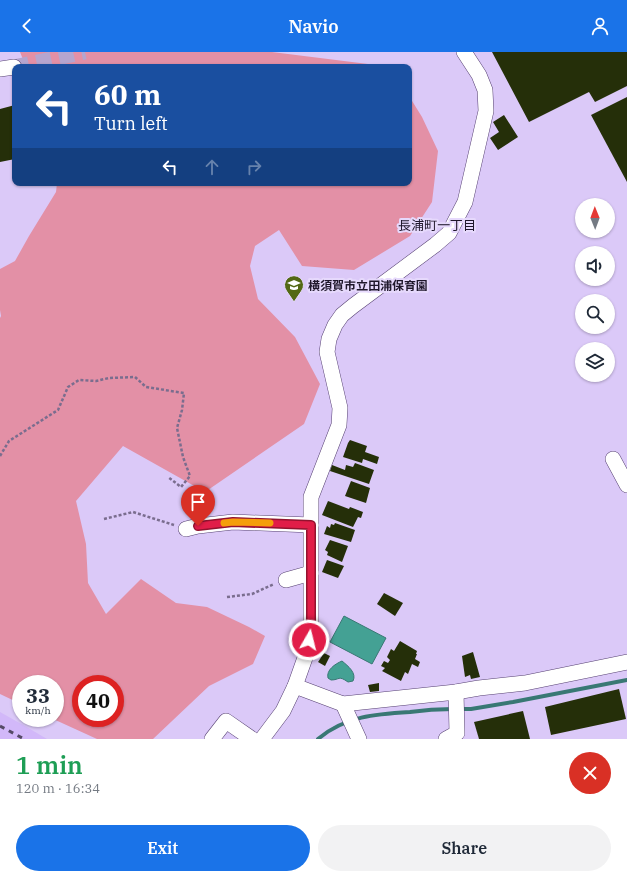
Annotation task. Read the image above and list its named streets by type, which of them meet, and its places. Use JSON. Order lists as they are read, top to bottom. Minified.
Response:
{"districts":["長浦町一丁目"],"places":{"school or university":["横須賀市立田浦保育園"]},"north":"top","page":{"header":"Navio","turn":["60 m","Turn left"],"speed":"33 km/h","limit":"40","heading":["1 min","120 m · 16:34"],"buttons":["Exit","Share"]}}
